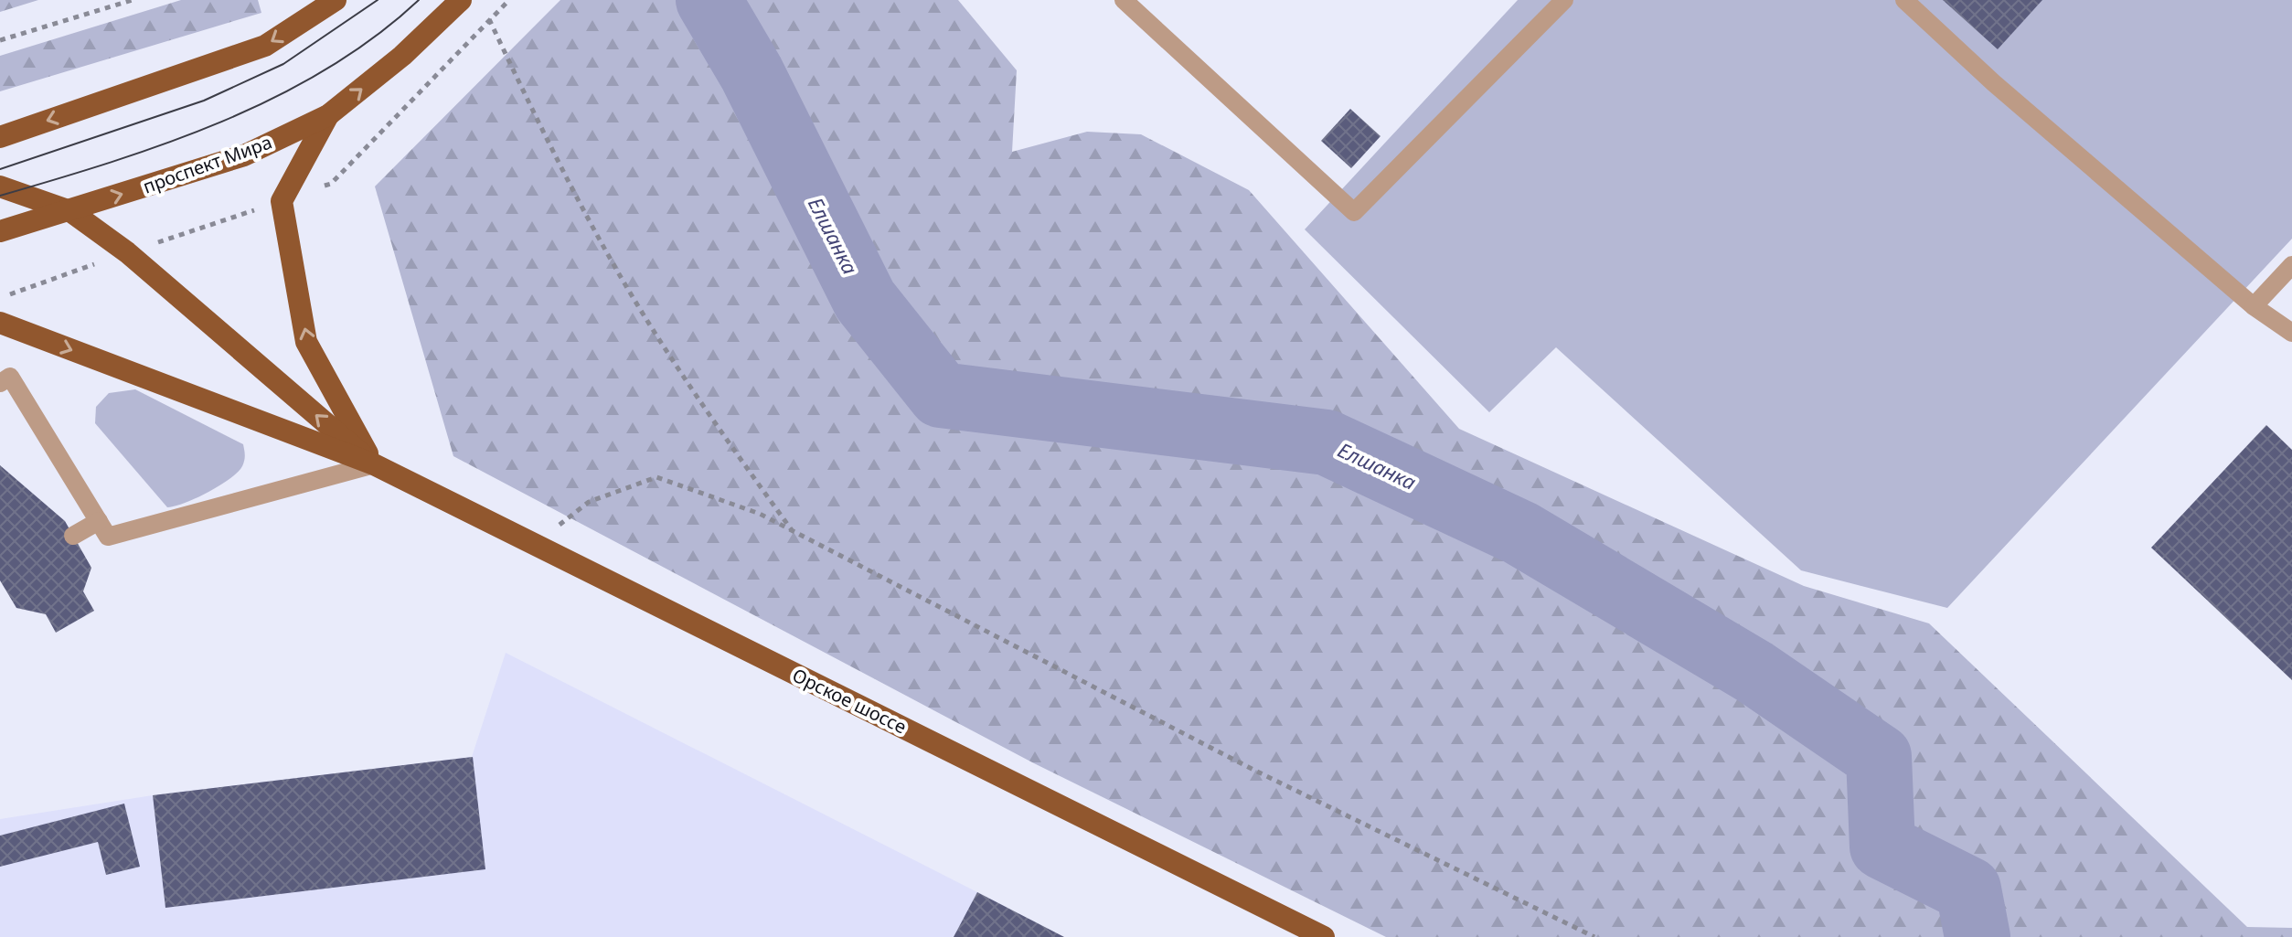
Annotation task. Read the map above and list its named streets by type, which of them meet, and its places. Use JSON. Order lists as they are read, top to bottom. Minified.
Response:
{"streets":{"main road":["проспект Мира","Орское шоссе"]},"water":["Елшанка"]}
